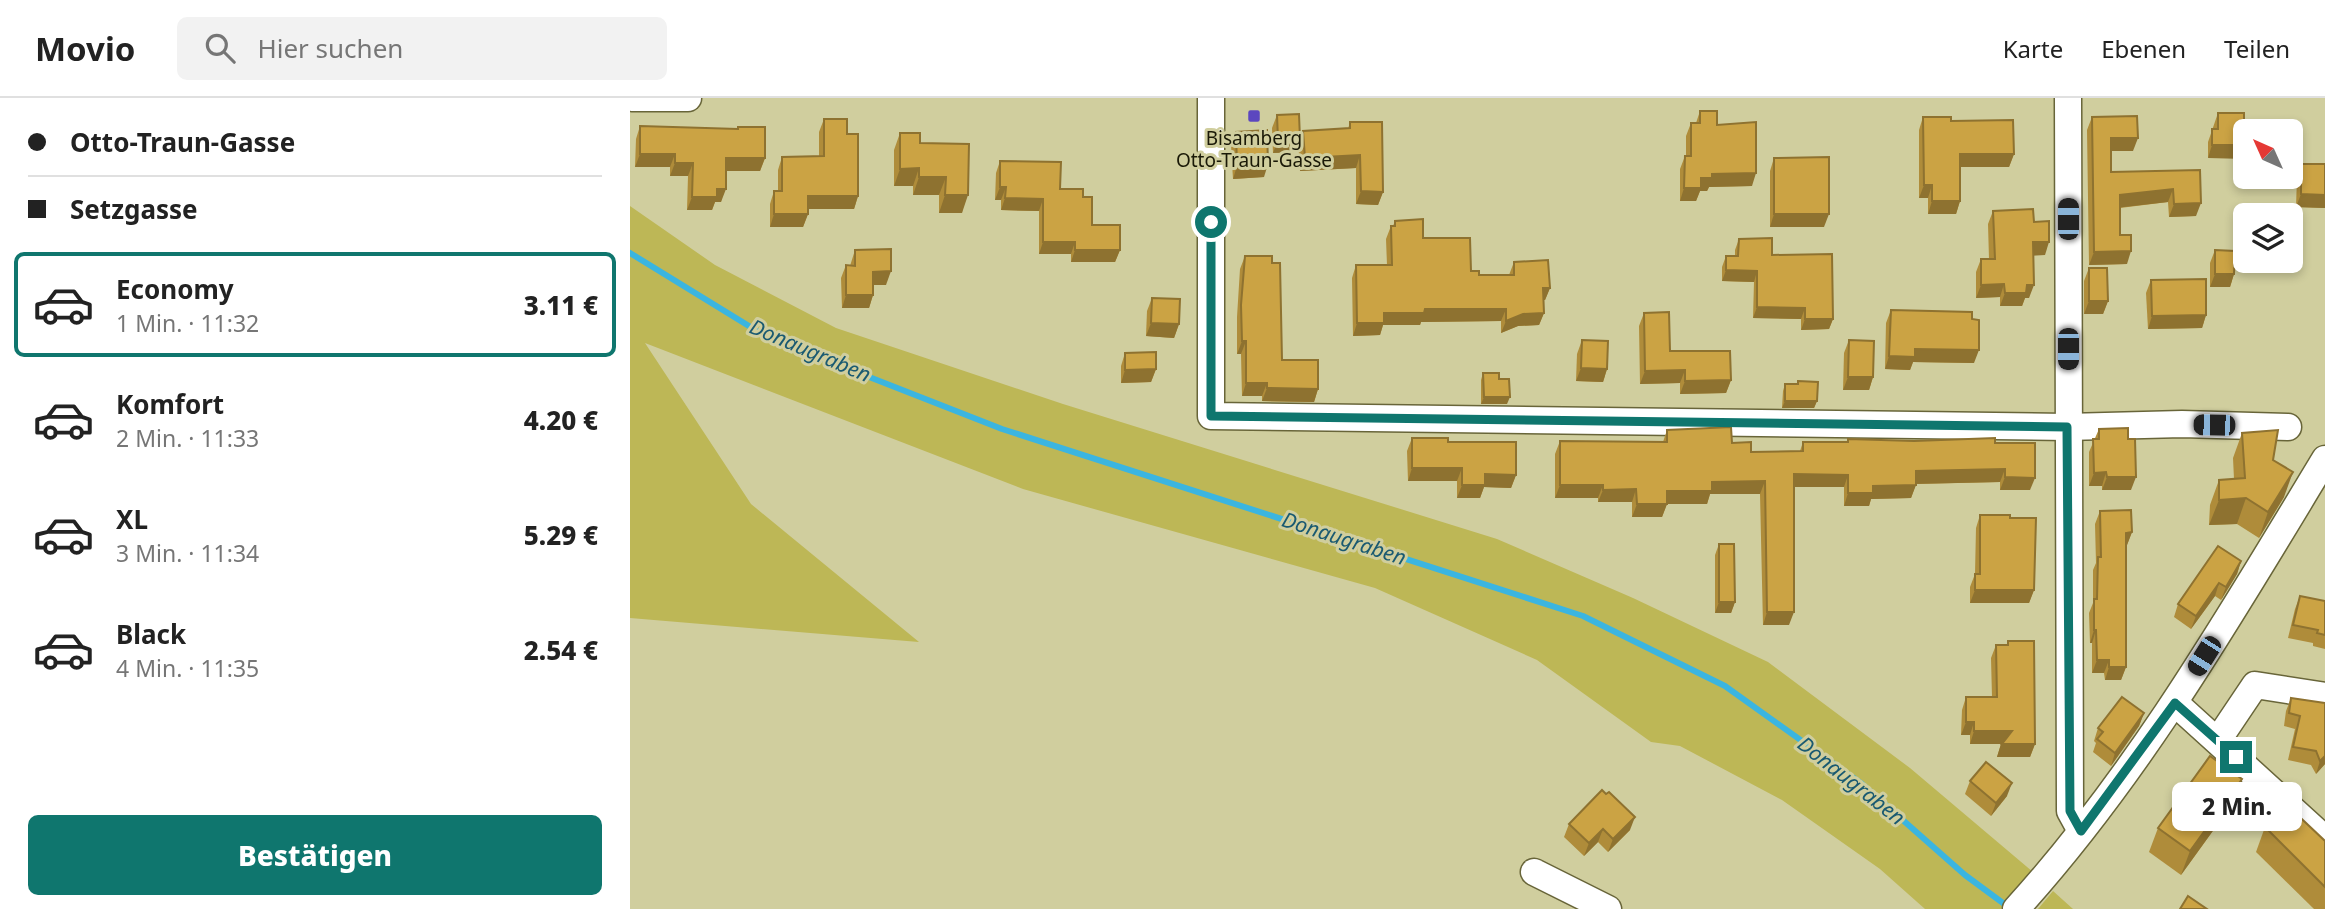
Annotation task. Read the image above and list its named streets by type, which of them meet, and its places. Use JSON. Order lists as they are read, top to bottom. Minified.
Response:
{"water":["Donaugraben"],"places":{"transit":["Bisamberg Otto-Traun-Gasse"]},"north":"top left","page":{"header":"Movio","search":"Hier suchen","nav":["Karte","Ebenen","Teilen"],"banner":["Otto-Traun-Gasse","Setzgasse"],"list":[{"name":"Economy","note":"1 Min. · 11:32","value":"3.11 €"},{"name":"Komfort","note":"2 Min. · 11:33","value":"4.20 €"},{"name":"XL","note":"3 Min. · 11:34","value":"5.29 €"},{"name":"Black","note":"4 Min. · 11:35","value":"2.54 €"}],"bubble":"2 Min.","buttons":"Bestätigen"}}
